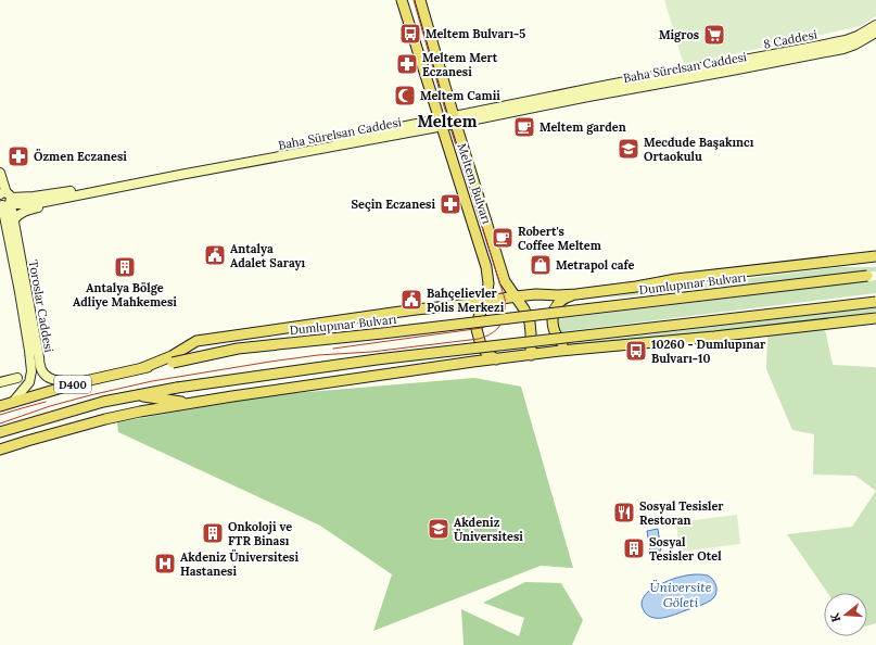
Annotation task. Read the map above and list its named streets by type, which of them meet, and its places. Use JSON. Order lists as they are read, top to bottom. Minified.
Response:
{"streets":{"main road":["8 Caddesi","Baha Sürelsan Caddesi","Meltem Bulvarı","Dumlupınar Bulvarı","Toroslar Caddesi","D400"]},"crossings":[["8 Caddesi","Baha Sürelsan Caddesi"],["Baha Sürelsan Caddesi","Meltem Bulvarı"],["Baha Sürelsan Caddesi","Toroslar Caddesi"],["Dumlupınar Bulvarı","Toroslar Caddesi"]],"districts":["Meltem"],"water":["Üniversite Göleti"],"places":{"bus stop":["Meltem Bulvarı-5","10260 - Dumlupınar Bulvarı-10"],"supermarket":["Migros"],"pharmacy":["Meltem Mert Eczanesi","Özmen Eczanesi","Seçin Eczanesi"],"mosque":["Meltem Camii"],"cafe":["Meltem garden","Robert's Coffee Meltem"],"school or university":["Mecdude Başakıncı Ortaokulu","Akdeniz Üniversitesi"],"public building":["Antalya Adalet Sarayı","Bahçelievler Polis Merkezi"],"shop":["Metrapol cafe"],"building":["Antalya Bölge Adliye Mahkemesi","Onkoloji ve FTR Binası","Sosyal Tesisler Otel"],"restaurant":["Sosyal Tesisler Restoran"],"hospital":["Akdeniz Üniversitesi Hastanesi"]},"north":"left"}
